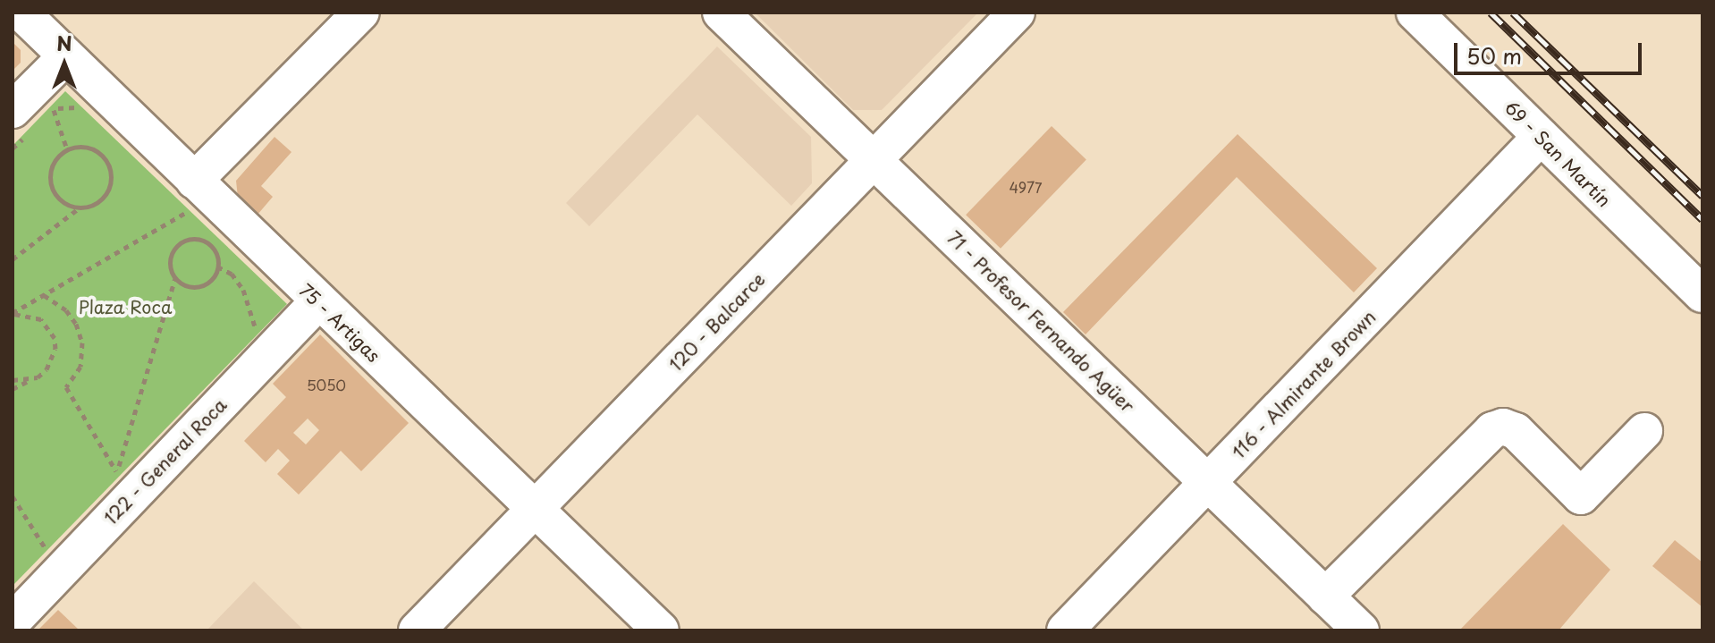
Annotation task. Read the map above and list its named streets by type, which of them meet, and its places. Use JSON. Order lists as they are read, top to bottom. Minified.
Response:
{"streets":{"street":["69 - San Martín","120 - Balcarce","71 - Profesor Fernando Agüer","75 - Artigas","116 - Almirante Brown","122 - General Roca"]},"crossings":[["69 - San Martín","116 - Almirante Brown"],["120 - Balcarce","71 - Profesor Fernando Agüer"],["120 - Balcarce","75 - Artigas"],["71 - Profesor Fernando Agüer","116 - Almirante Brown"],["75 - Artigas","122 - General Roca"]],"parks":["Plaza Roca"],"house_numbers":["4977","5050"],"scale_bar":"50 m","north":"top"}
